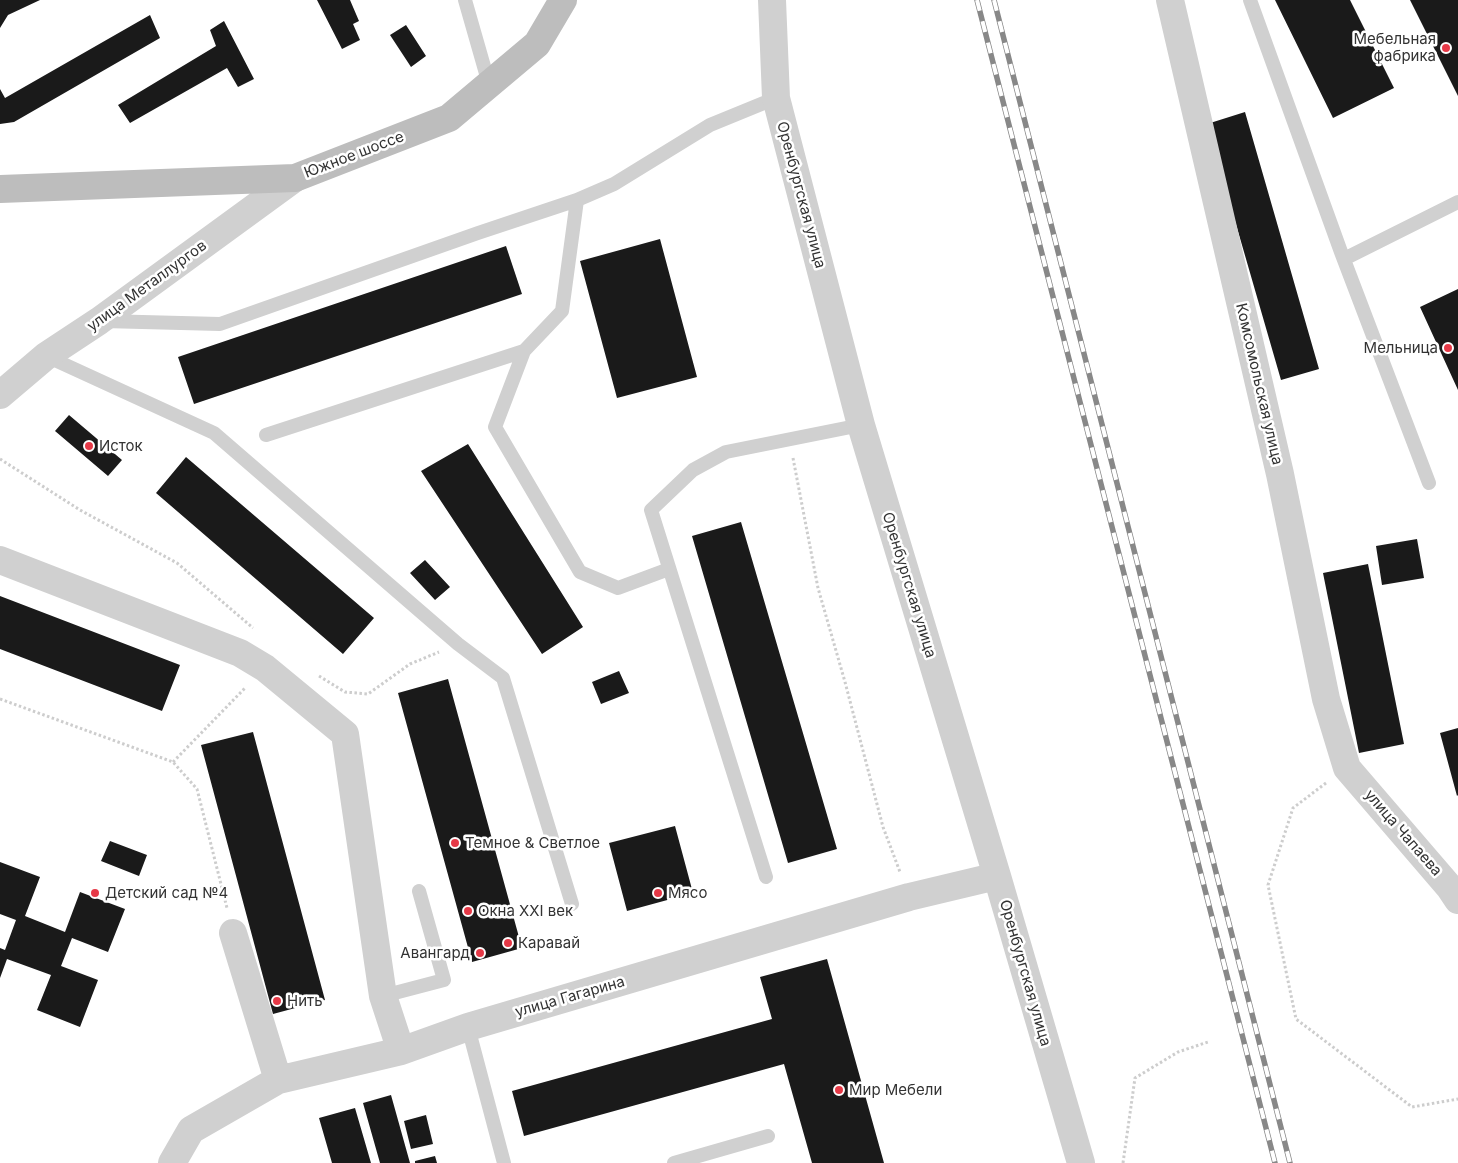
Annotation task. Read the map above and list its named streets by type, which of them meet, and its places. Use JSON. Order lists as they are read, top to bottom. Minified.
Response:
{"streets":{"street":["Южное шоссе","Оренбургская улица","улица Металлургов","Комсомольская улица","улица Чапаева","улица Гагарина"]},"crossings":[["Южное шоссе","улица Металлургов"],["Оренбургская улица","улица Гагарина"],["Комсомольская улица","улица Чапаева"]],"places":["Мебельная фабрика","Мельница","Исток","Темное & Светлое","Детский сад №4","Мясо","Окна XXI век","Каравай","Авангард","Нить","Мир Мебели"]}
